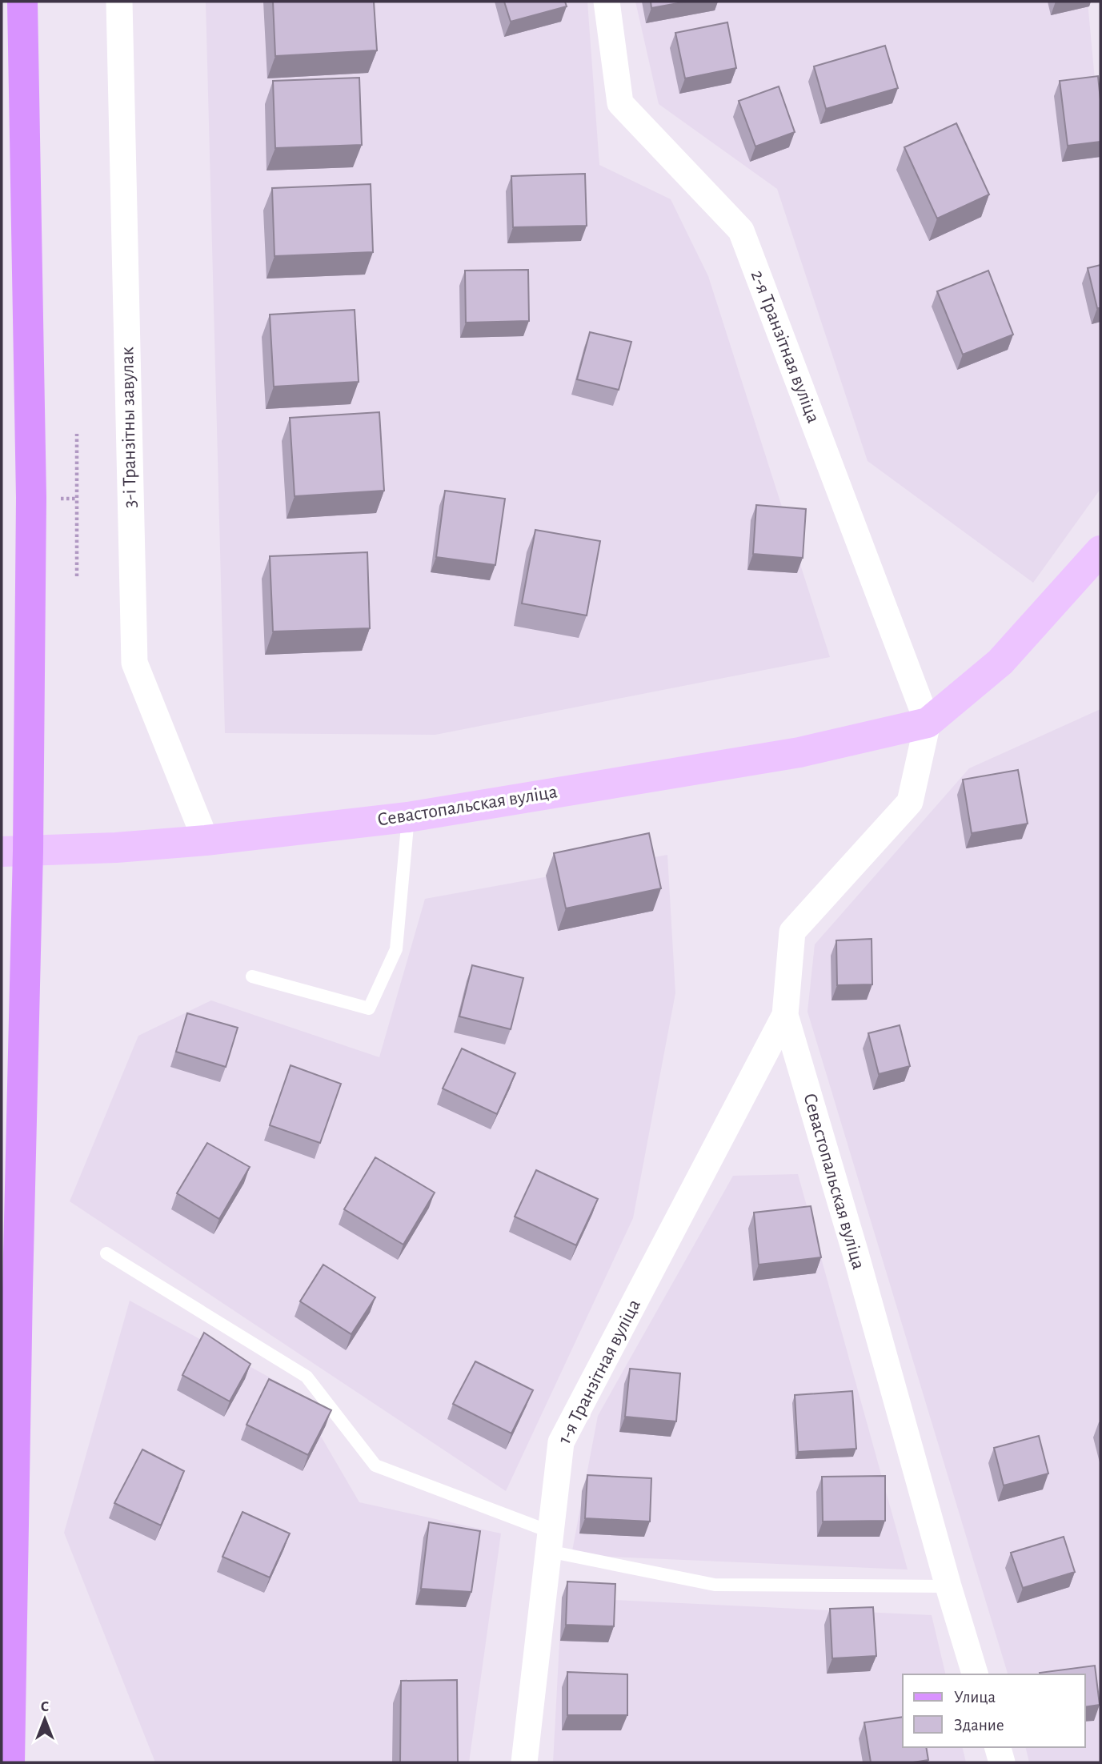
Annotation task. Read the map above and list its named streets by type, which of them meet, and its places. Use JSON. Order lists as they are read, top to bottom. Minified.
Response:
{"streets":{"street":["2-я Транзітная вуліца","3-і Транзітны завулак","Севастопальская вуліца","1-я Транзітная вуліца"]},"crossings":[["2-я Транзітная вуліца","Севастопальская вуліца"],["3-і Транзітны завулак","Севастопальская вуліца"],["Севастопальская вуліца","1-я Транзітная вуліца"]],"legend":["Улица","Здание"],"north":"top"}
